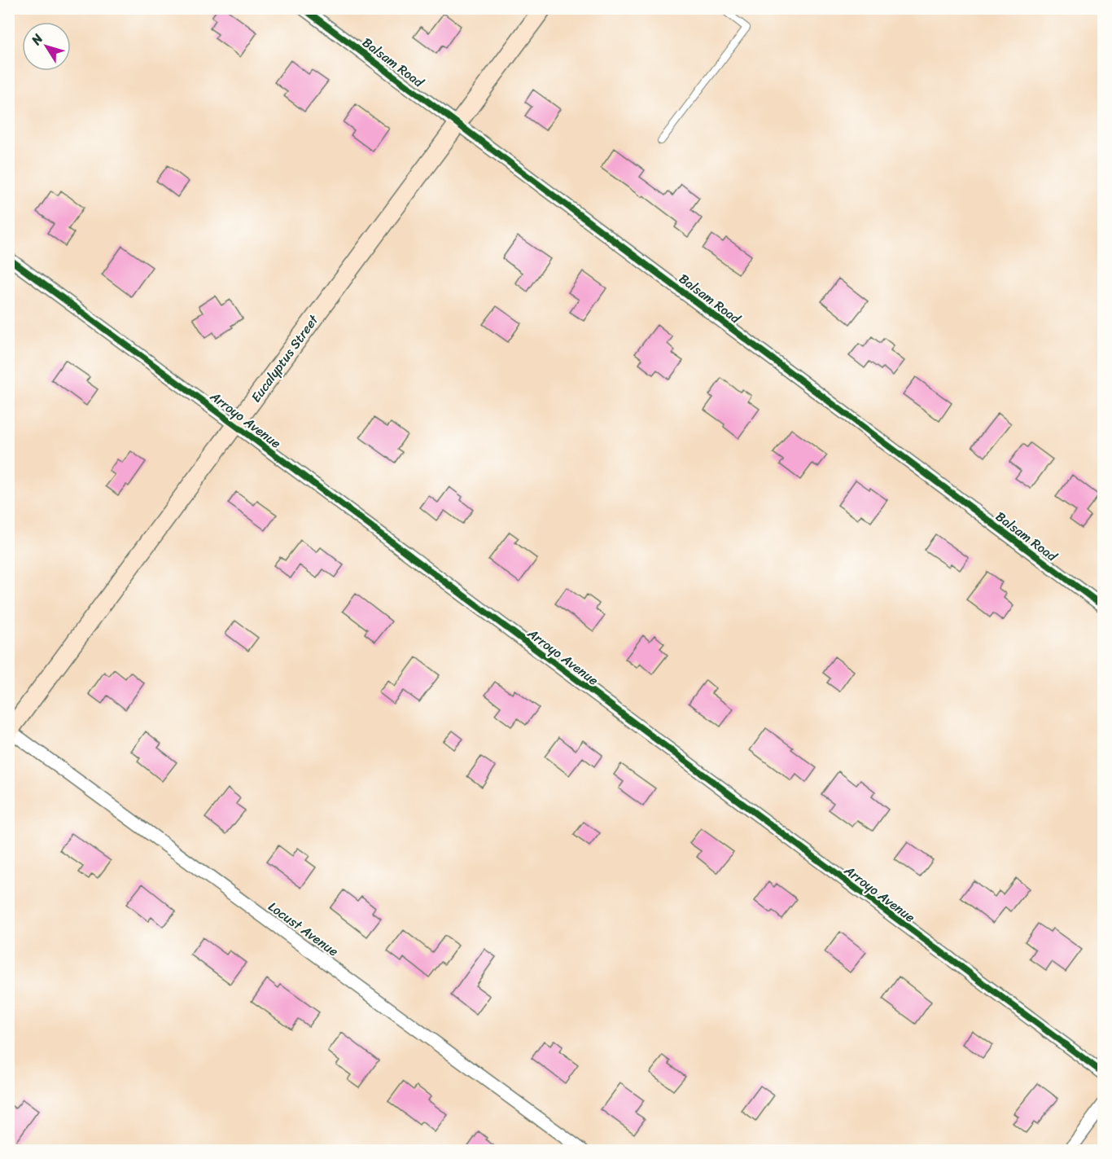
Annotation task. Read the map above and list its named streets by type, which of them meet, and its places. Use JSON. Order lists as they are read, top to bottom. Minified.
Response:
{"streets":{"main road":["Eucalyptus Street"],"street":["Balsam Road","Arroyo Avenue","Locust Avenue"]},"crossings":[["Balsam Road","Eucalyptus Street"],["Eucalyptus Street","Arroyo Avenue"],["Eucalyptus Street","Locust Avenue"]],"north":"top left"}
